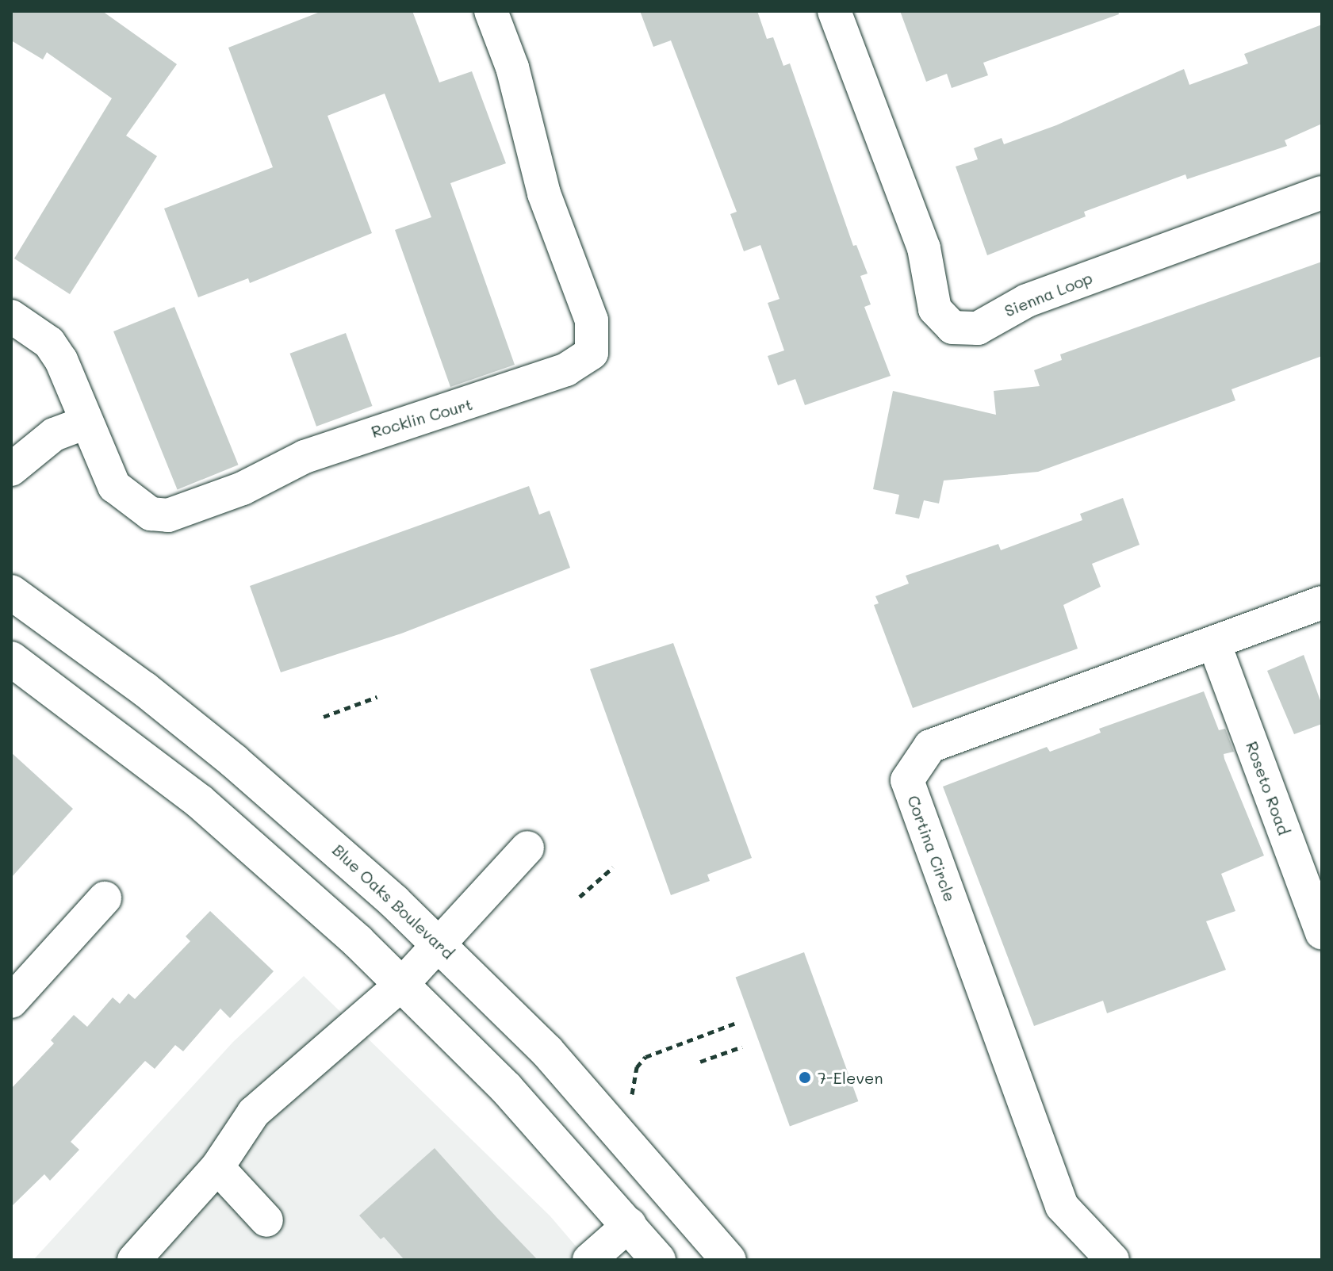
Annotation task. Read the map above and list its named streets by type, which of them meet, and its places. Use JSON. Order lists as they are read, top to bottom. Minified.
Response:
{"streets":{"main road":["Blue Oaks Boulevard"],"street":["Sienna Loop","Rocklin Court","Roseto Road","Cortina Circle"]},"crossings":[["Roseto Road","Cortina Circle"]],"places":["7-Eleven"]}
